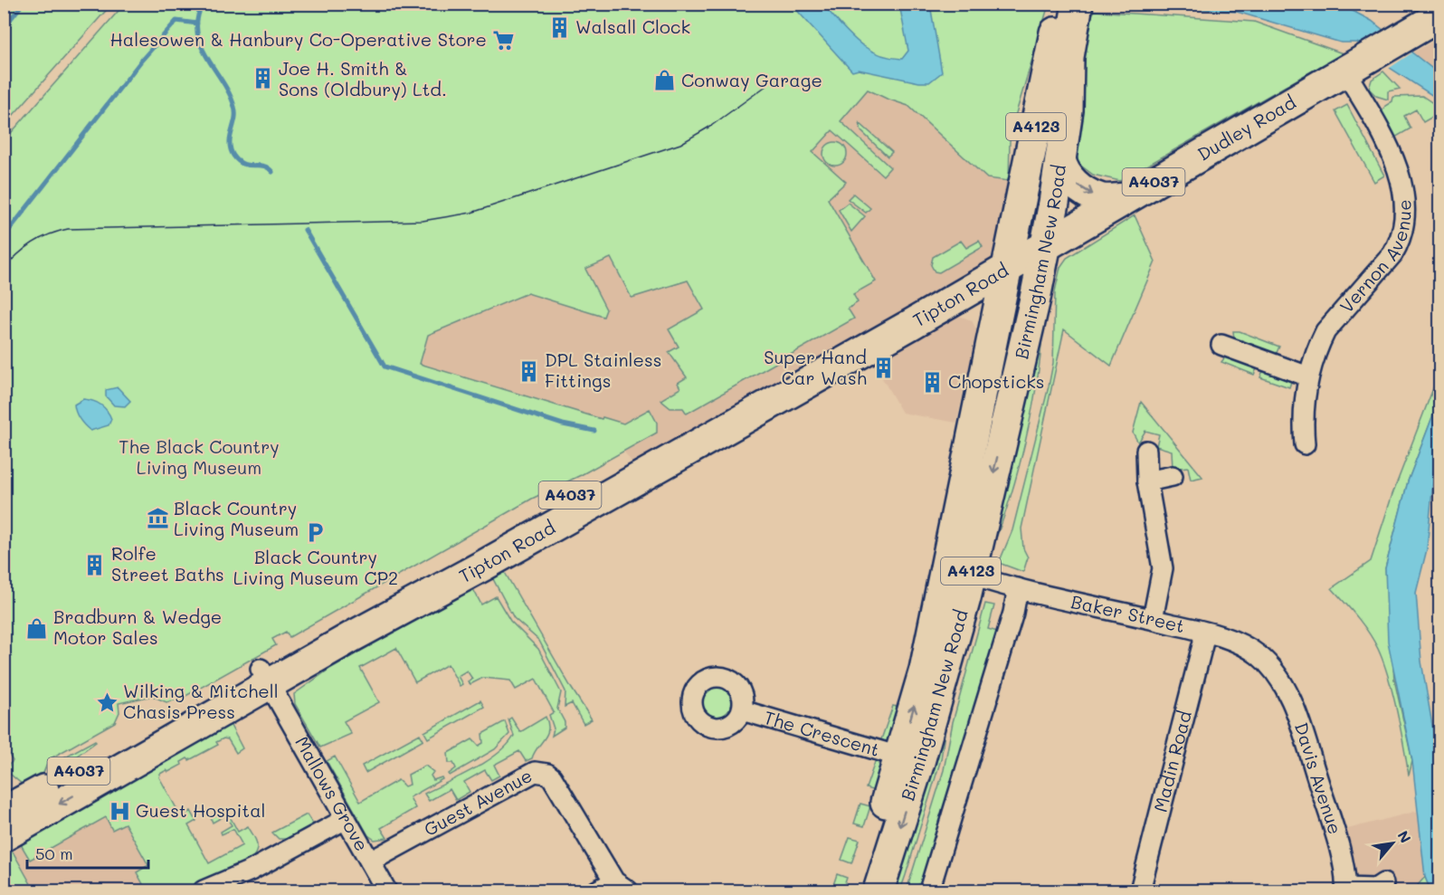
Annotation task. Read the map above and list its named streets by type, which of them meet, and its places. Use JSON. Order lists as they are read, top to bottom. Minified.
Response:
{"streets":{"main road":["A4123","Dudley Road","A4037","Birmingham New Road","Tipton Road"],"street":["Vernon Avenue","Baker Street","The Crescent","Madin Road","Davis Avenue","Mallows Grove","Guest Avenue"]},"crossings":[["Dudley Road","A4037"],["Dudley Road","Vernon Avenue"],["Dudley Road","Tipton Road"],["A4037","Vernon Avenue"],["Birmingham New Road","Tipton Road"],["Birmingham New Road","Baker Street"],["Birmingham New Road","The Crescent"],["Tipton Road","Mallows Grove"],["Baker Street","Madin Road"],["Baker Street","Davis Avenue"],["Mallows Grove","Guest Avenue"]],"parks":["The Black Country Living Museum"],"places":{"building":["Walsall Clock","Joe H. Smith & Sons (Oldbury) Ltd.","Super Hand Car Wash","DPL Stainless Fittings","Chopsticks","Rolfe Street Baths"],"supermarket":["Halesowen & Hanbury Co-Operative Store"],"shop":["Conway Garage","Bradburn & Wedge Motor Sales"],"museum":["Black Country Living Museum"],"parking":["Black Country Living Museum CP2"],"place":["Wilking & Mitchell Chasis Press"],"hospital":["Guest Hospital"]},"scale_bar":"50 m","north":"top right"}
